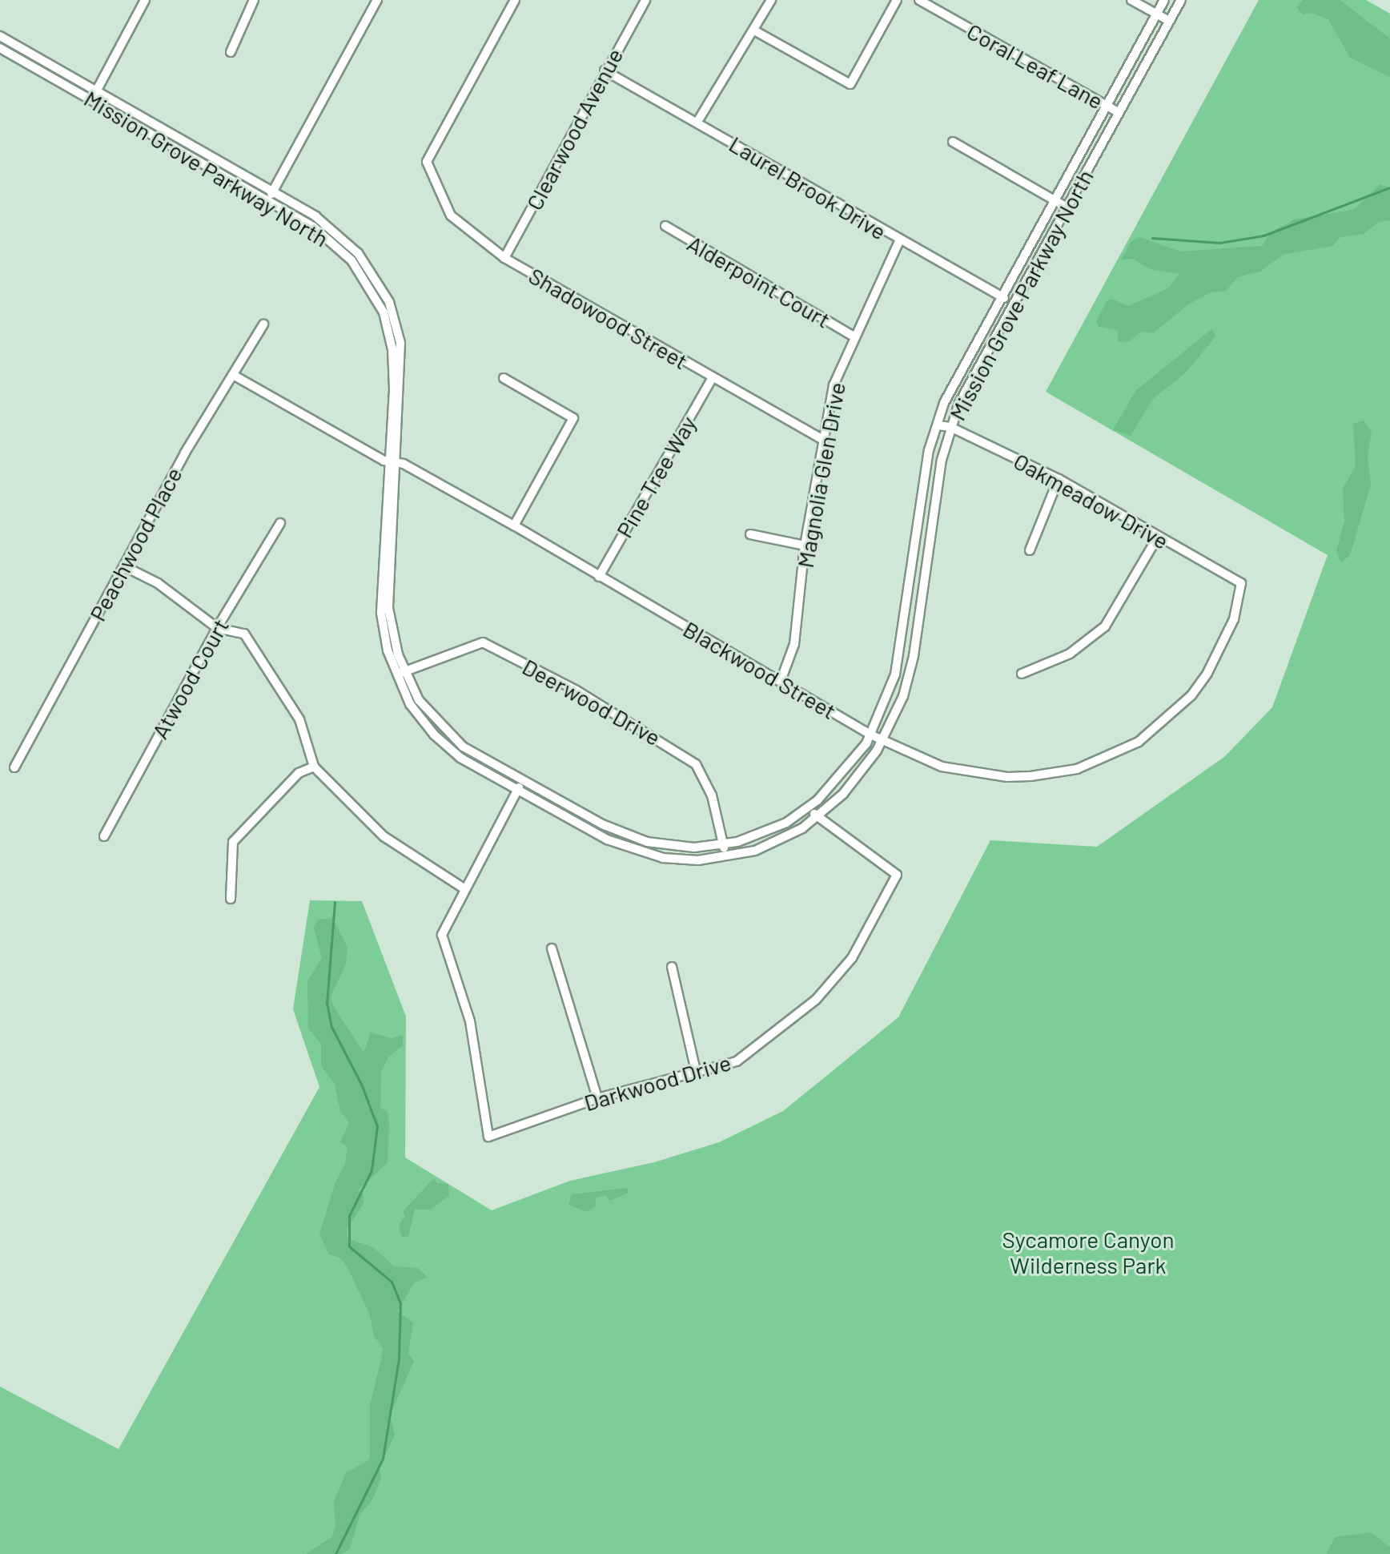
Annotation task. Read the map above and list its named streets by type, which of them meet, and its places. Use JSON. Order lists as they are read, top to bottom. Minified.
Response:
{"streets":{"street":["Coral Leaf Lane","Clearwood Avenue","Mission Grove Parkway North","Laurel Brook Drive","Alderpoint Court","Shadowood Street","Magnolia Glen Drive","Pine Tree Way","Oakmeadow Drive","Peachwood Place","Blackwood Street","Atwood Court","Deerwood Drive","Darkwood Drive"]},"crossings":[["Coral Leaf Lane","Mission Grove Parkway North"],["Clearwood Avenue","Laurel Brook Drive"],["Clearwood Avenue","Shadowood Street"],["Mission Grove Parkway North","Laurel Brook Drive"],["Mission Grove Parkway North","Oakmeadow Drive"],["Mission Grove Parkway North","Blackwood Street"],["Mission Grove Parkway North","Deerwood Drive"],["Mission Grove Parkway North","Darkwood Drive"],["Laurel Brook Drive","Magnolia Glen Drive"],["Alderpoint Court","Magnolia Glen Drive"],["Shadowood Street","Magnolia Glen Drive"],["Shadowood Street","Pine Tree Way"],["Magnolia Glen Drive","Blackwood Street"],["Pine Tree Way","Blackwood Street"],["Oakmeadow Drive","Blackwood Street"],["Peachwood Place","Blackwood Street"]],"parks":["Sycamore Canyon Wilderness Park"]}
